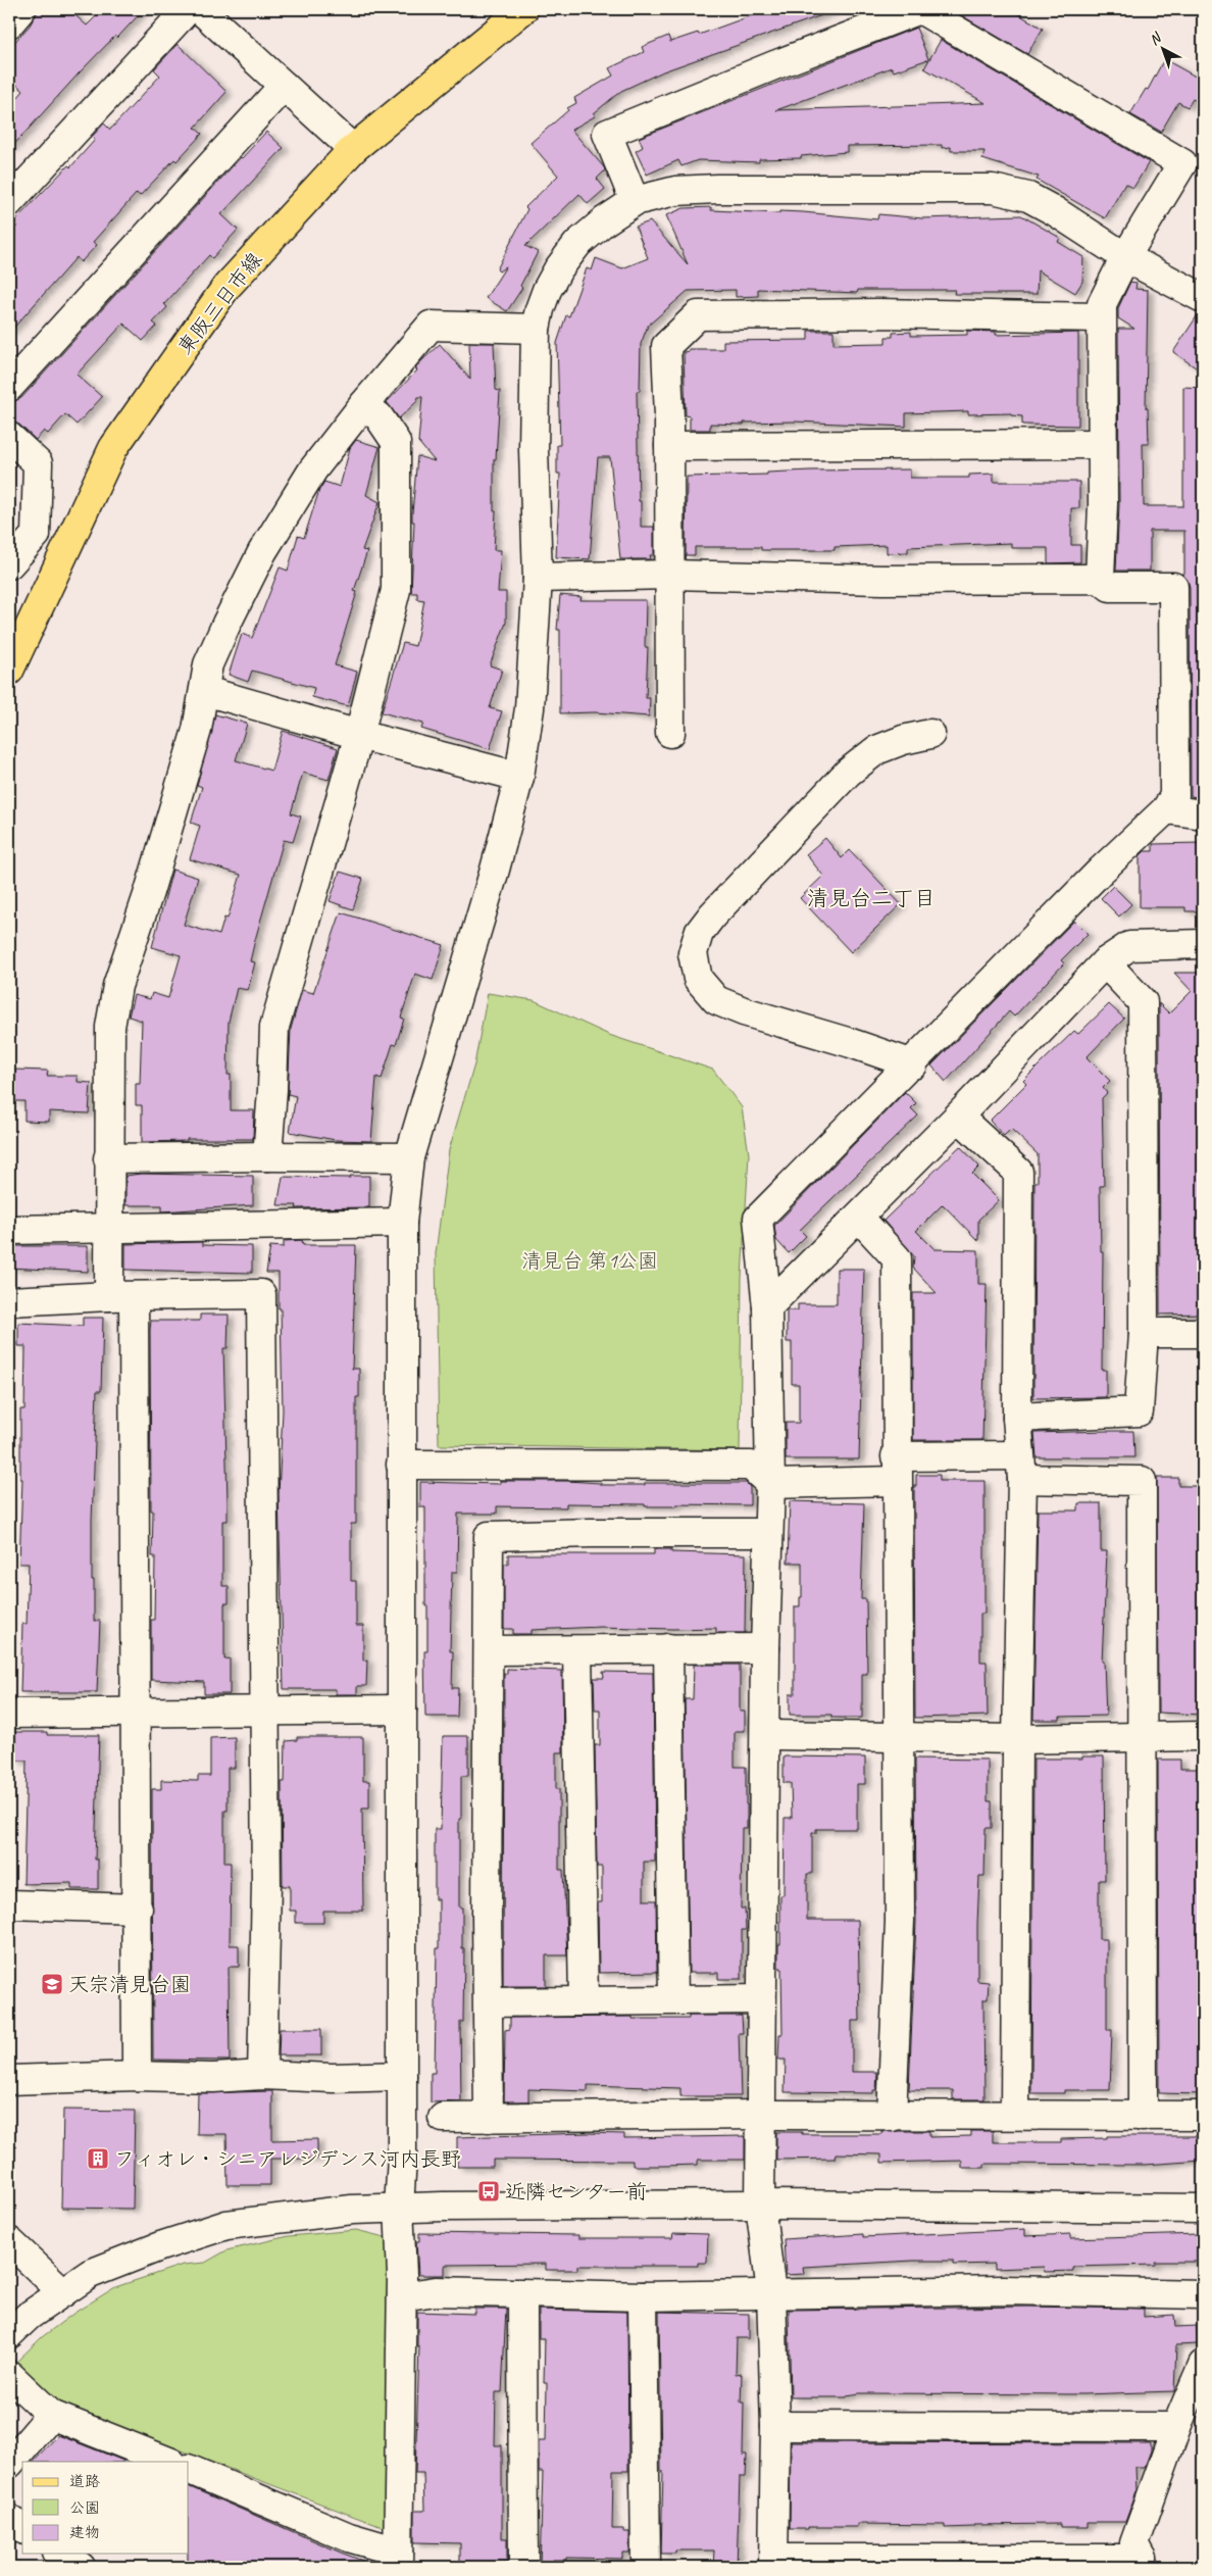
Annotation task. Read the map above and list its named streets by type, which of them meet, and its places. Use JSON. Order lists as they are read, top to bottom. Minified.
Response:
{"streets":{"main road":["東阪三日市線"]},"districts":["清見台二丁目"],"parks":["清見台 第1公園"],"places":{"school or university":["天宗清見台園"],"building":["フィオレ・シニアレジデンス河内長野"],"bus stop":["近隣センター前"]},"legend":["道路","公園","建物"],"north":"top left"}
